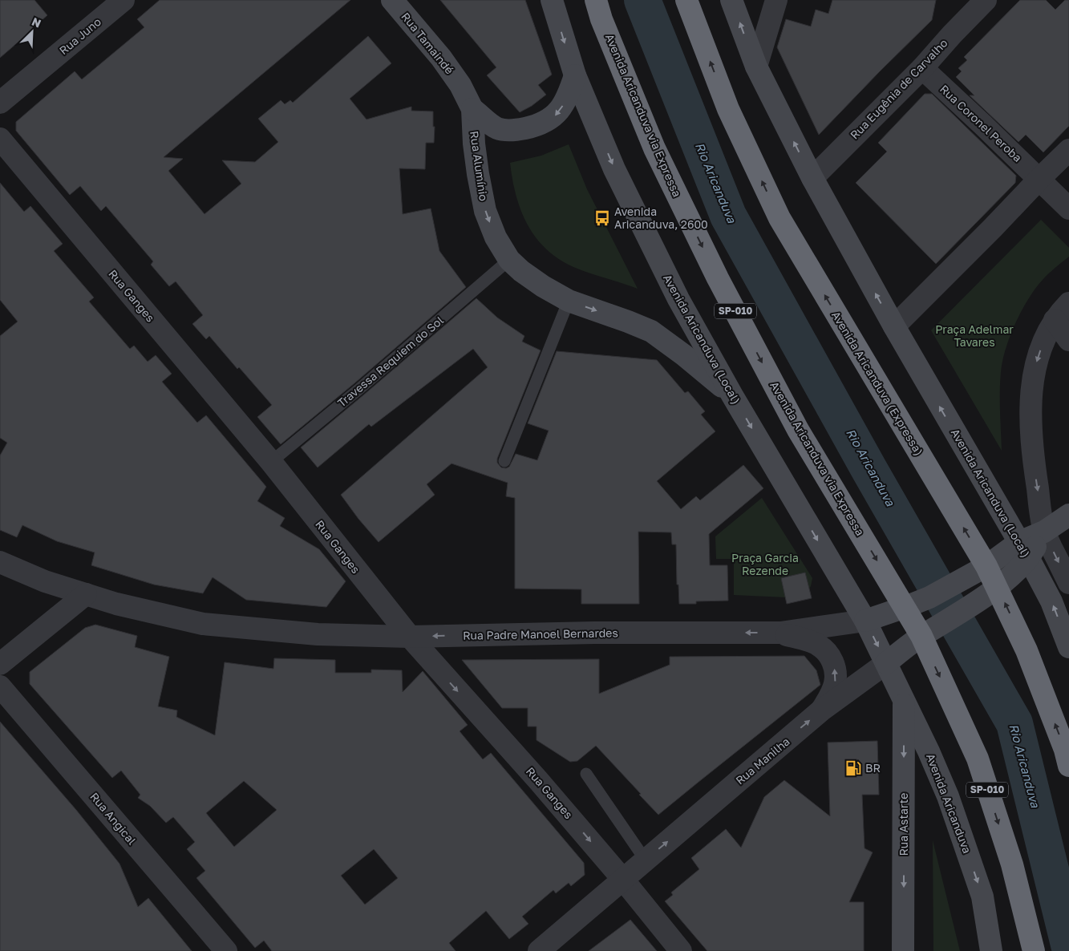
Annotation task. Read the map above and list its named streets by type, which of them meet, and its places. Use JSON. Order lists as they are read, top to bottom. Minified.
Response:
{"streets":{"highway":["Avenida Aricanduva via Expressa","SP-010","Avenida Aricanduva (Expressa)"],"main road":["Rua Tamaindé","Rua Alumínio","Avenida Aricanduva (Local)","Rua Padre Manoel Bernardes","Rua Manilha","Avenida Aricanduva","Rua Astarte"],"street":["Rua Juno","Rua Eugênia de Carvalho","Rua Coronel Peroba","Rua Ganges","Rua Angical"],"lane":["Travessa Requiem do Sol"]},"crossings":[["Rua Tamaindé","Rua Alumínio"],["Rua Eugênia de Carvalho","Rua Coronel Peroba"],["Rua Eugênia de Carvalho","Avenida Aricanduva (Local)"],["Avenida Aricanduva via Expressa","SP-010"],["Avenida Aricanduva via Expressa","Rua Padre Manoel Bernardes"],["Rua Alumínio","Avenida Aricanduva (Local)"],["Rua Alumínio","Travessa Requiem do Sol"],["Rua Ganges","Travessa Requiem do Sol"],["Rua Ganges","Rua Padre Manoel Bernardes"],["Rua Ganges","Rua Manilha"],["SP-010","Rua Padre Manoel Bernardes"],["SP-010","Rua Manilha"],["Avenida Aricanduva (Local)","Rua Padre Manoel Bernardes"],["Avenida Aricanduva (Local)","Rua Manilha"],["Avenida Aricanduva (Local)","Avenida Aricanduva"],["Avenida Aricanduva (Expressa)","Rua Padre Manoel Bernardes"],["Avenida Aricanduva (Expressa)","Rua Manilha"],["Rua Padre Manoel Bernardes","Rua Manilha"],["Rua Manilha","Avenida Aricanduva"],["Avenida Aricanduva","Rua Astarte"]],"one_way":["Avenida Aricanduva via Expressa","Avenida Aricanduva (Expressa)","Rua Padre Manoel Bernardes","Rua Manilha","Avenida Aricanduva","Rua Astarte"],"water":["Rio Aricanduva"],"parks":["Praça Adelmar Tavares","Praça Garcia Rezende"],"places":{"bus stop":["Avenida Aricanduva, 2600"],"fuel station":["BR"]},"north":"top right"}
